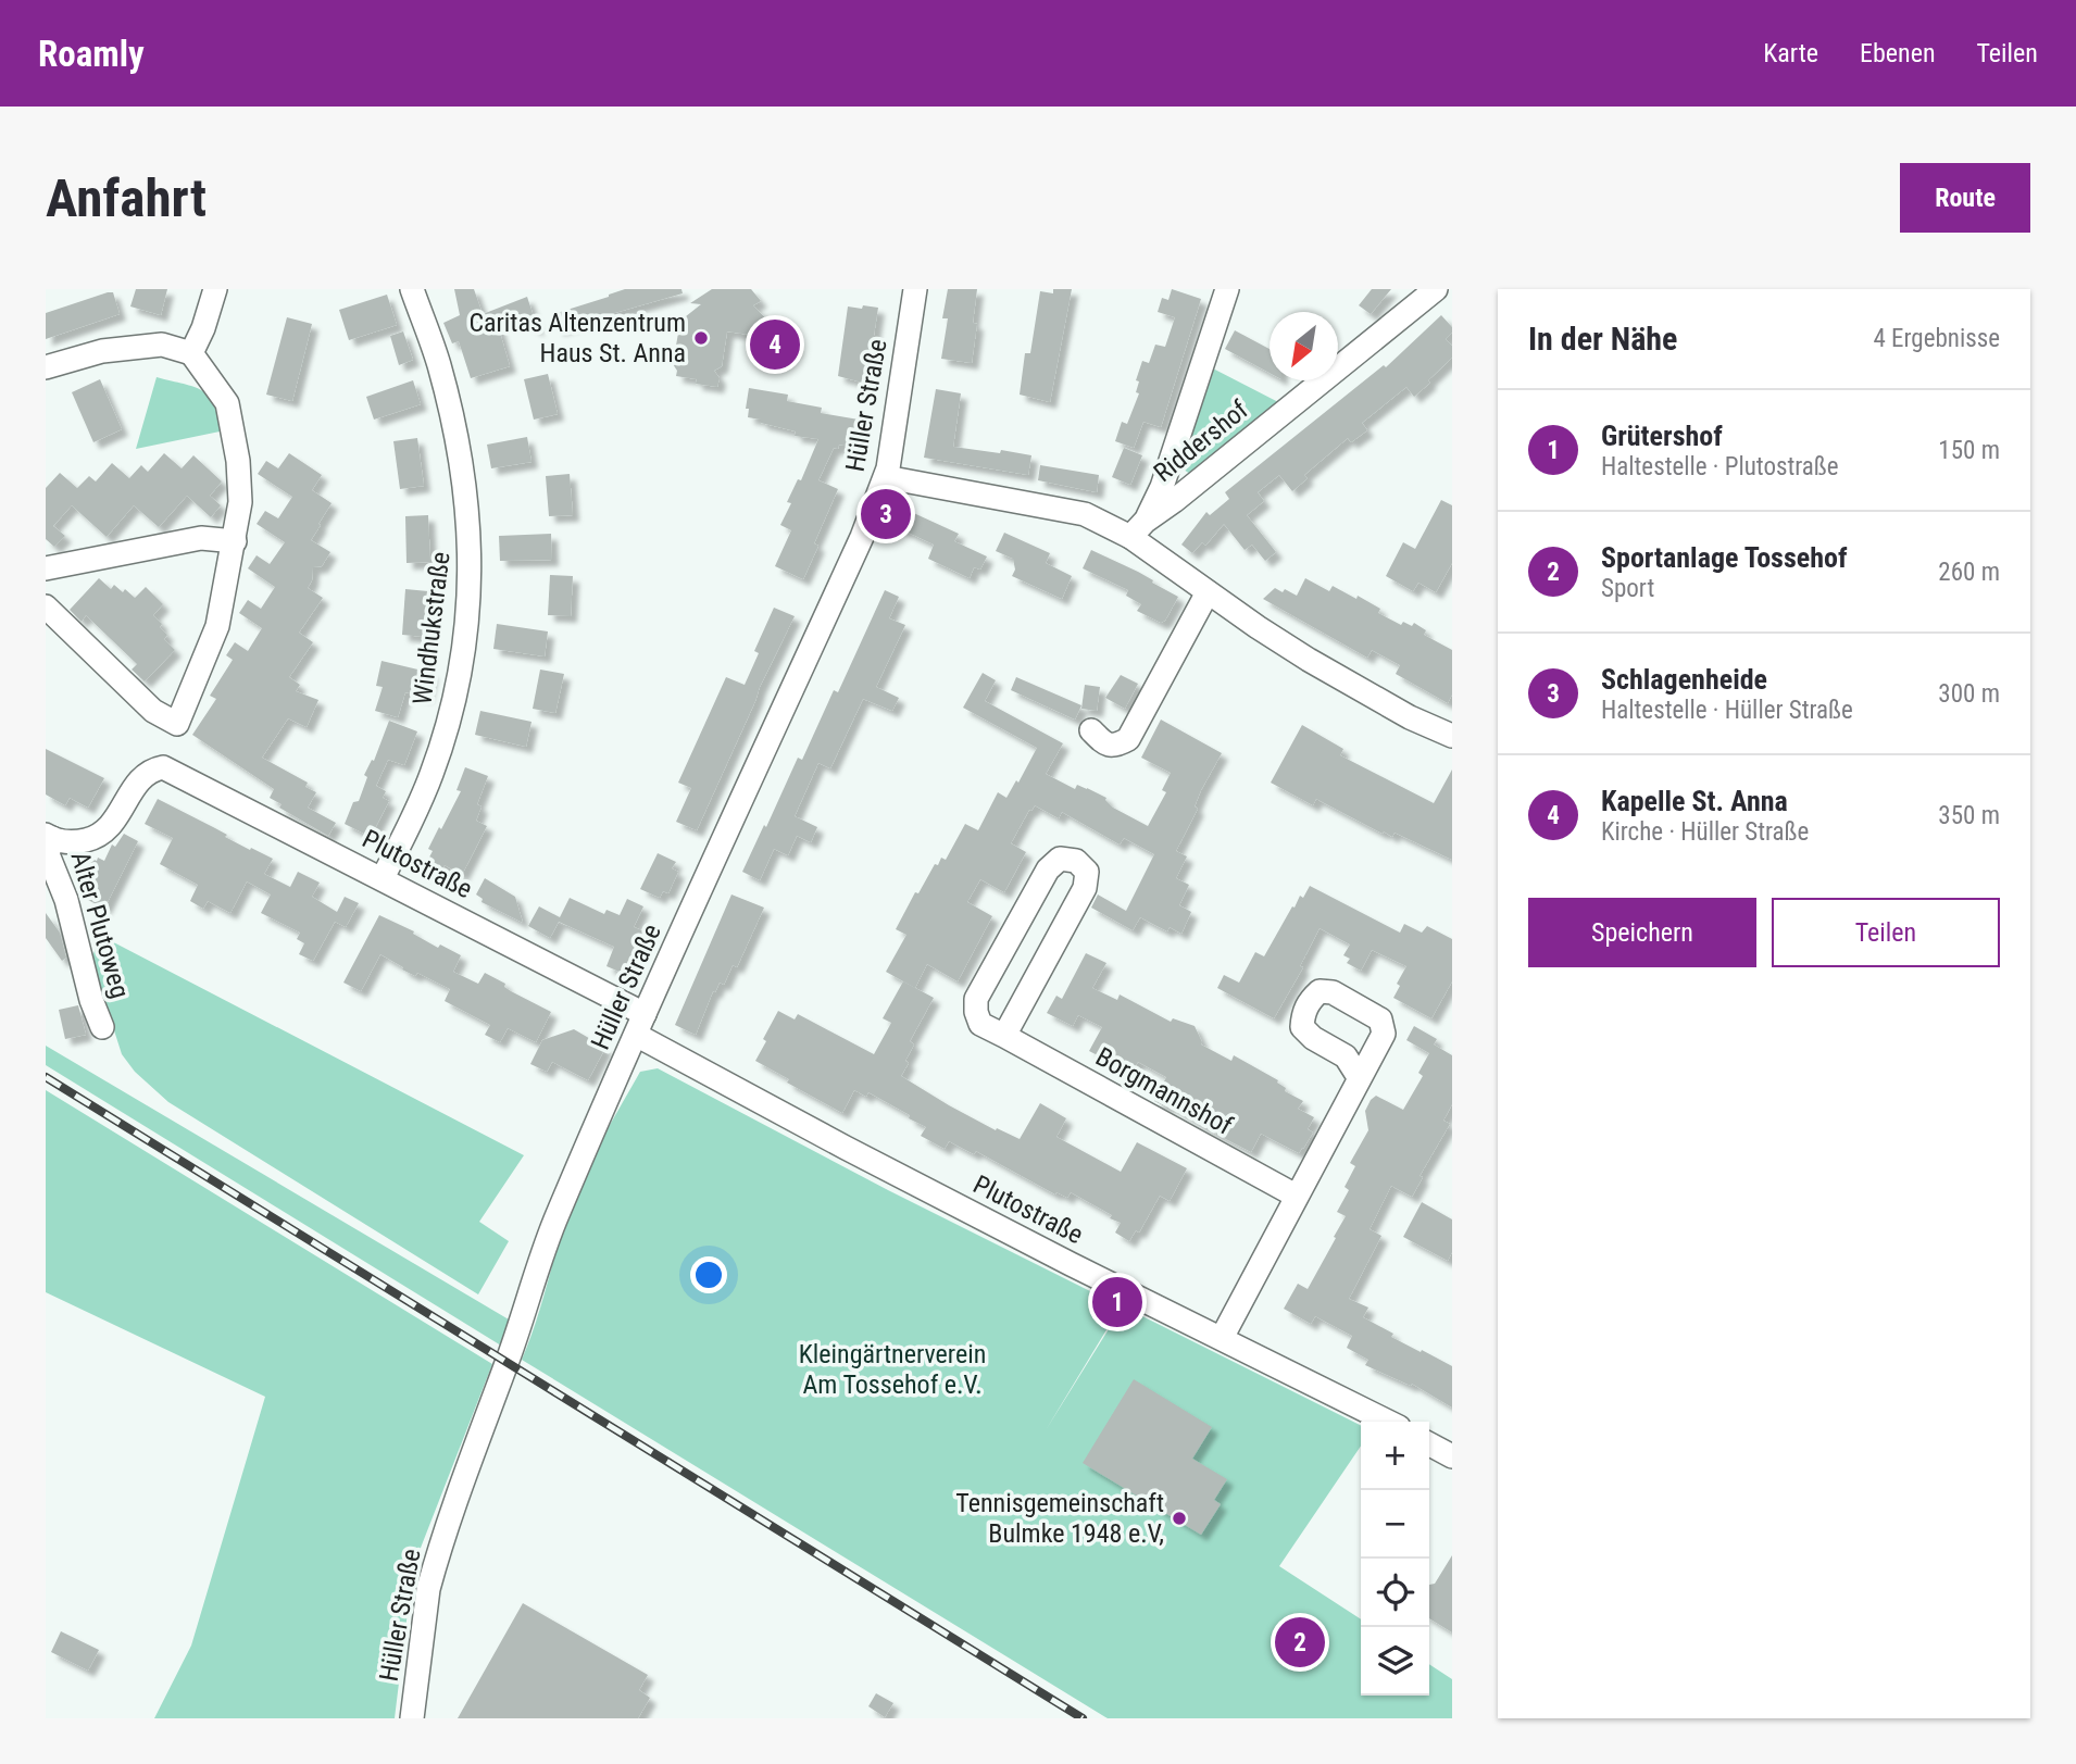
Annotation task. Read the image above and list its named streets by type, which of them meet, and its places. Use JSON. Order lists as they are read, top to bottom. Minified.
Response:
{"streets":{"street":["Hüller Straße","Riddershof","Windhukstraße","Plutostraße","Alter Plutoweg","Borgmannshof"]},"crossings":[["Hüller Straße","Plutostraße"],["Windhukstraße","Plutostraße"],["Plutostraße","Alter Plutoweg"]],"parks":["Kleingärtnerverein Am Tossehof e.V."],"places":["Caritas Altenzentrum Haus St. Anna","Tennisgemeinschaft Bulmke 1948 e.V,"],"north":"bottom left","page":{"header":"Roamly","nav":["Karte","Ebenen","Teilen"],"buttons":["Route",["Speichern","Teilen"]],"title":"Anfahrt","heading":["In der Nähe","4 Ergebnisse"],"pins":["4","3","1","2"],"list":[{"mark":"1","name":"Grütershof","note":"Haltestelle · Plutostraße","value":"150 m"},{"mark":"2","name":"Sportanlage Tossehof","note":"Sport","value":"260 m"},{"mark":"3","name":"Schlagenheide","note":"Haltestelle · Hüller Straße","value":"300 m"},{"mark":"4","name":"Kapelle St. Anna","note":"Kirche · Hüller Straße","value":"350 m"}],"map_buttons":["+","−"]}}
